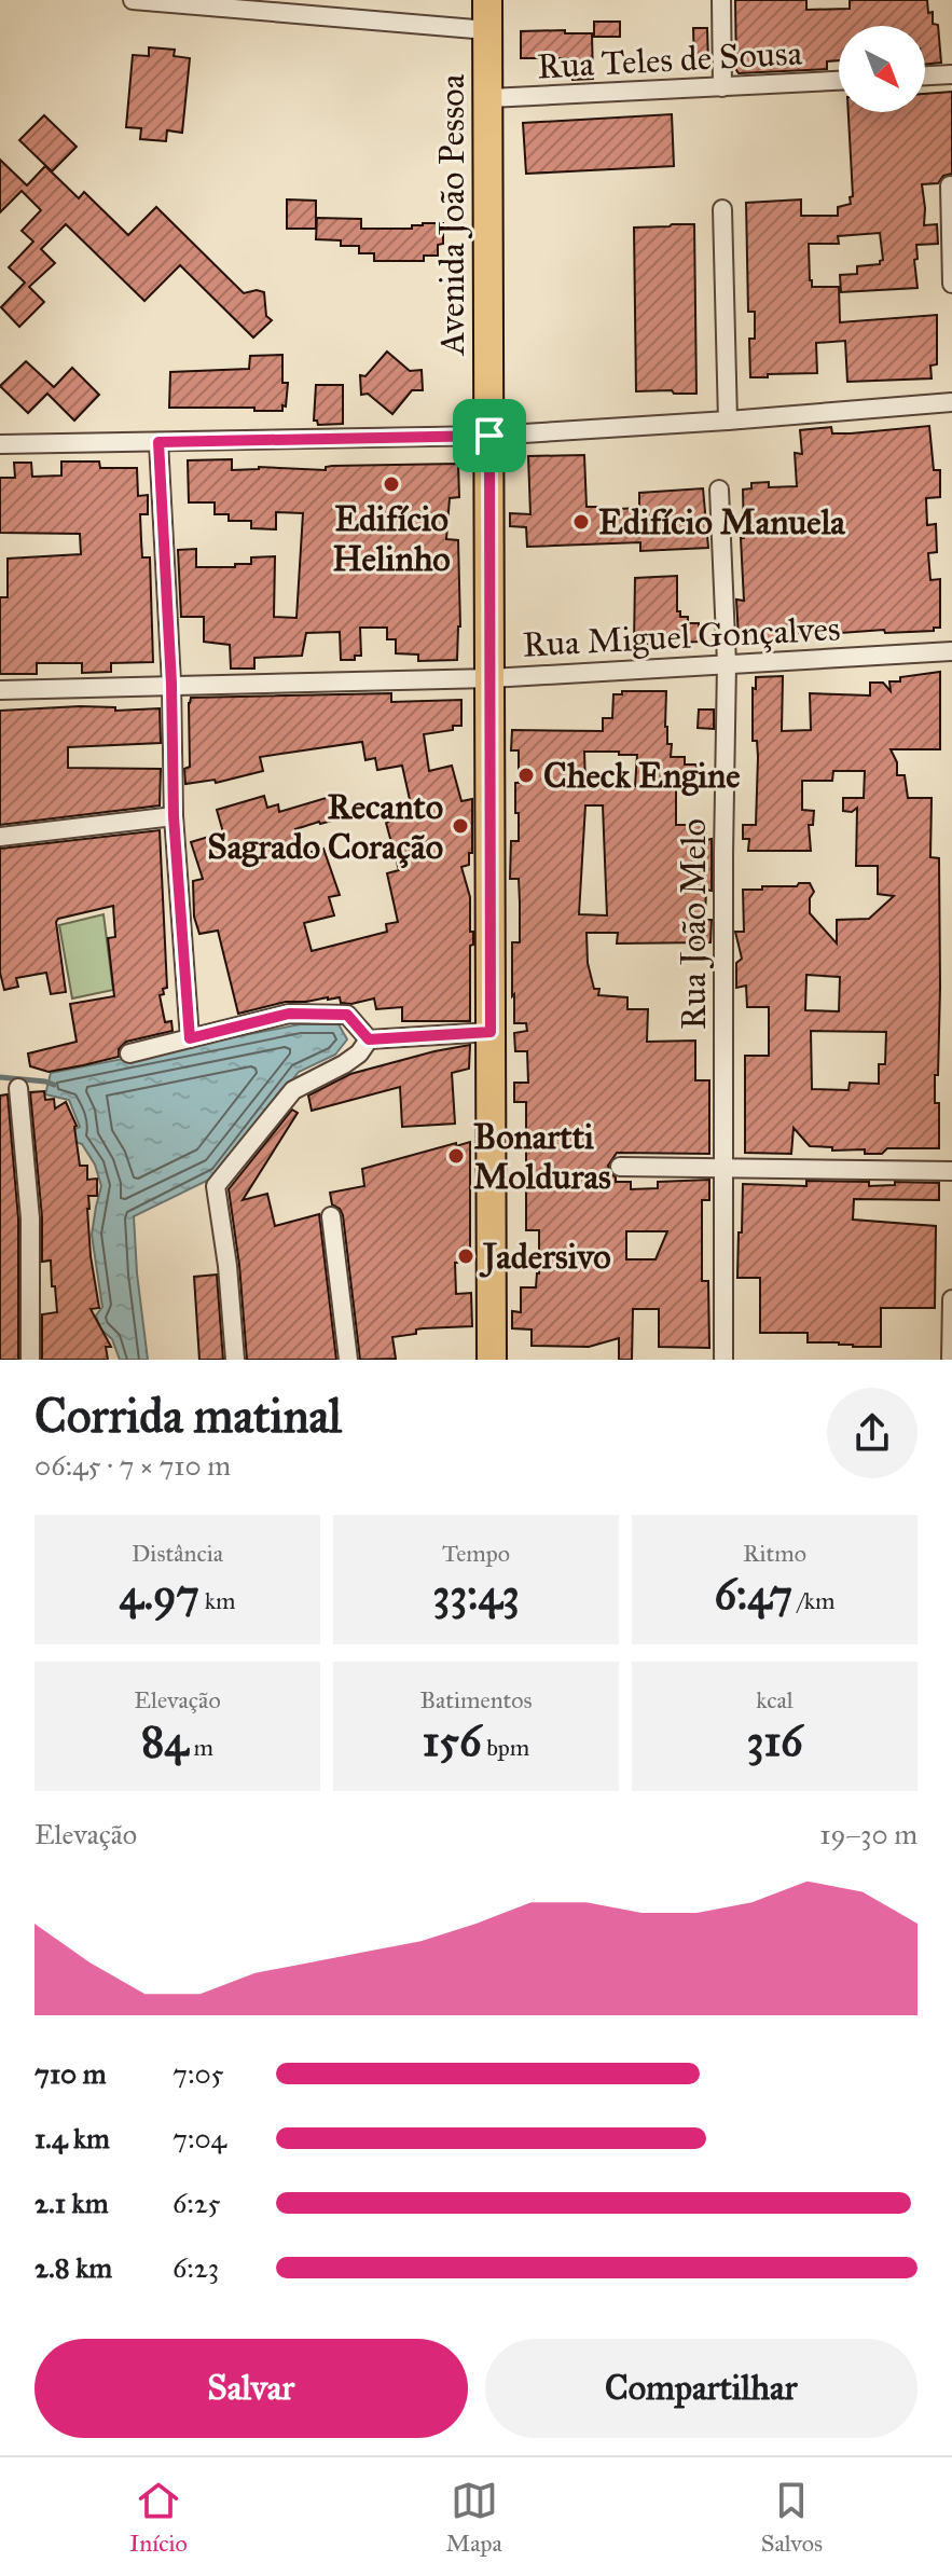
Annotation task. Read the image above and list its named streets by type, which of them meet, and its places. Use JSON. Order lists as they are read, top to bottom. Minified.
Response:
{"streets":{"main road":["Avenida João Pessoa"],"street":["Rua Teles de Sousa","Rua Miguel Gonçalves","Rua João Melo"]},"crossings":[["Rua Teles de Sousa","Avenida João Pessoa"],["Avenida João Pessoa","Rua Miguel Gonçalves"],["Rua Miguel Gonçalves","Rua João Melo"]],"places":["Edifício Helinho","Edifício Manuela","Check Engine","Recanto Sagrado Coração","Bonartti Molduras","Jadersivo"],"north":"bottom right","page":{"heading":["Corrida matinal","06:45 · 7 × 710 m"],"stats":[["Distância","4.97 km"],["Tempo","33:43"],["Ritmo","6:47 /km"],["Elevação","84 m"],["Batimentos","156 bpm"],["kcal","316"]],"chart":["Elevação","19–30 m"],"list":[{"name":"710 m","note":"7:05"},{"name":"1.4 km","note":"7:04"},{"name":"2.1 km","note":"6:25"},{"name":"2.8 km","note":"6:23"}],"buttons":["Salvar","Compartilhar"],"tabs":["Início","Mapa","Salvos"]}}
